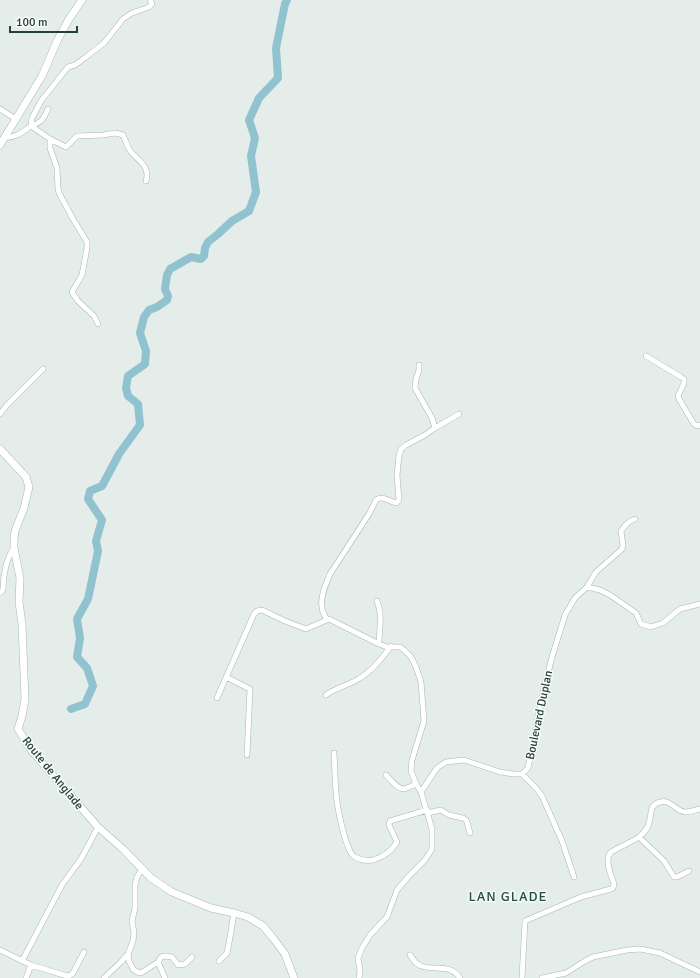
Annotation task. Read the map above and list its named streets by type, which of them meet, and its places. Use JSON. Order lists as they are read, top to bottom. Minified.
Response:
{"streets":{"street":["Boulevard Duplan","Route de Anglade"]},"districts":["LAN GLADE"],"scale_bar":"100 m"}
